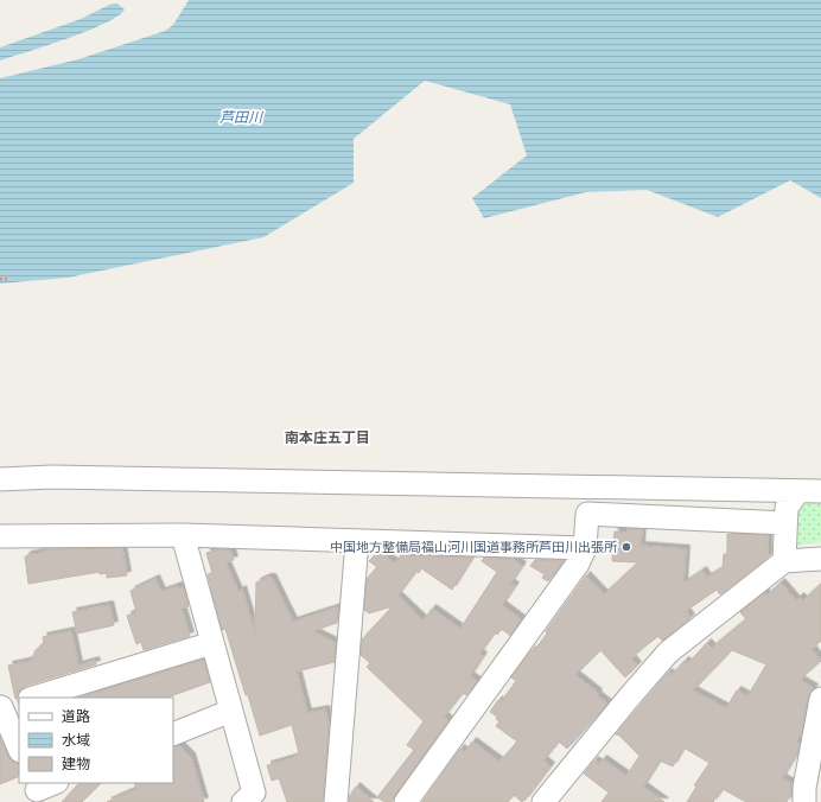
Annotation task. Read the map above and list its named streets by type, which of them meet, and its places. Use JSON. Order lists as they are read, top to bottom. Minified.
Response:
{"districts":["南本庄五丁目"],"water":["芦田川"],"places":["中国地方整備局福山河川国道事務所芦田川出張所"],"legend":["道路","水域","建物"]}
